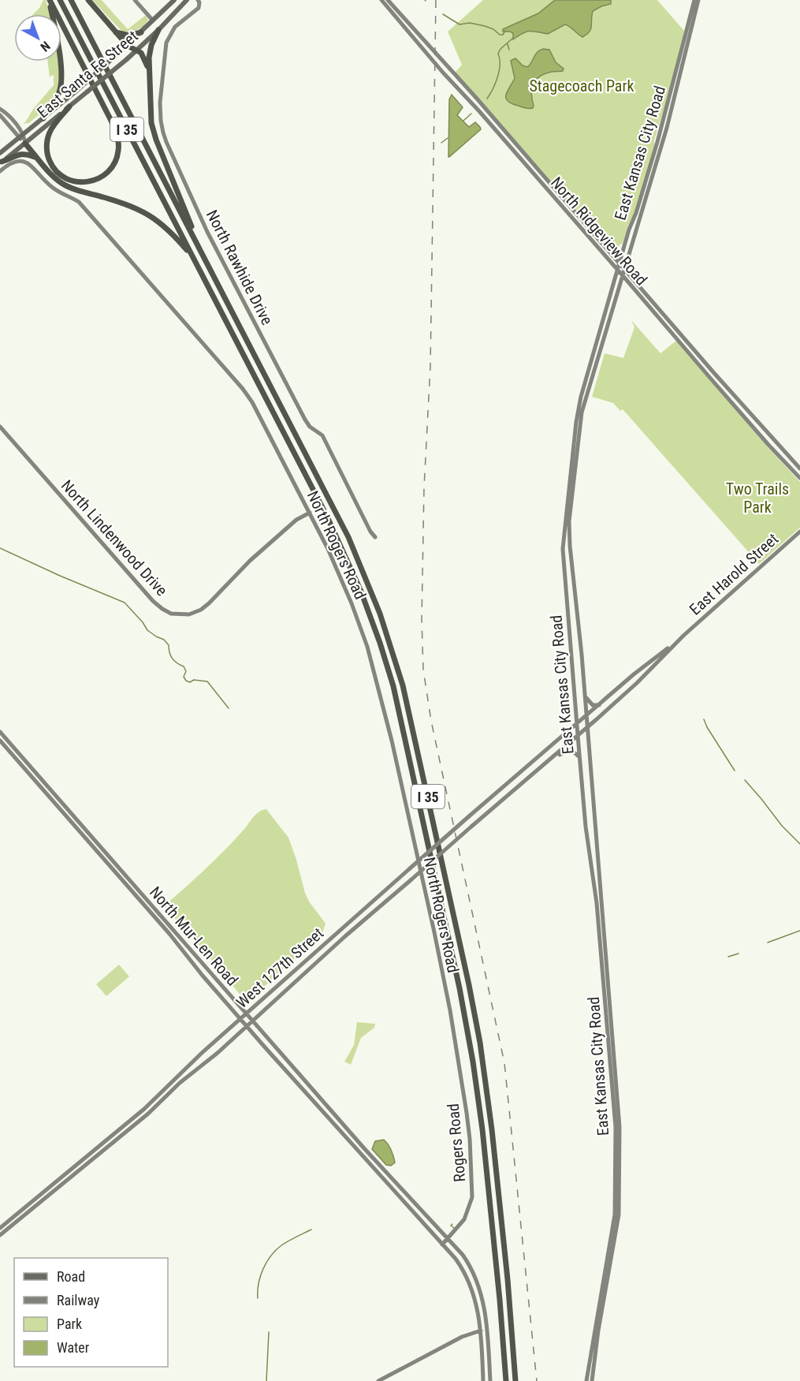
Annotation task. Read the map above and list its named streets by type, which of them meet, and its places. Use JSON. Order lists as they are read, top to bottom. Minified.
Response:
{"streets":{"highway":["I 35"],"main road":["East Santa Fe Street","East Kansas City Road","North Ridgeview Road","North Rawhide Drive","North Lindenwood Drive","North Rogers Road","East Harold Street","North Mur-Len Road","West 127th Street","Rogers Road"]},"crossings":[["East Kansas City Road","North Ridgeview Road"],["East Kansas City Road","East Harold Street"],["East Kansas City Road","West 127th Street"],["North Lindenwood Drive","North Rogers Road"],["North Rogers Road","Rogers Road"],["East Harold Street","West 127th Street"],["North Mur-Len Road","West 127th Street"],["North Mur-Len Road","Rogers Road"]],"parks":["Stagecoach Park","Two Trails Park"],"legend":["Road","Railway","Park","Water"],"north":"bottom right"}
